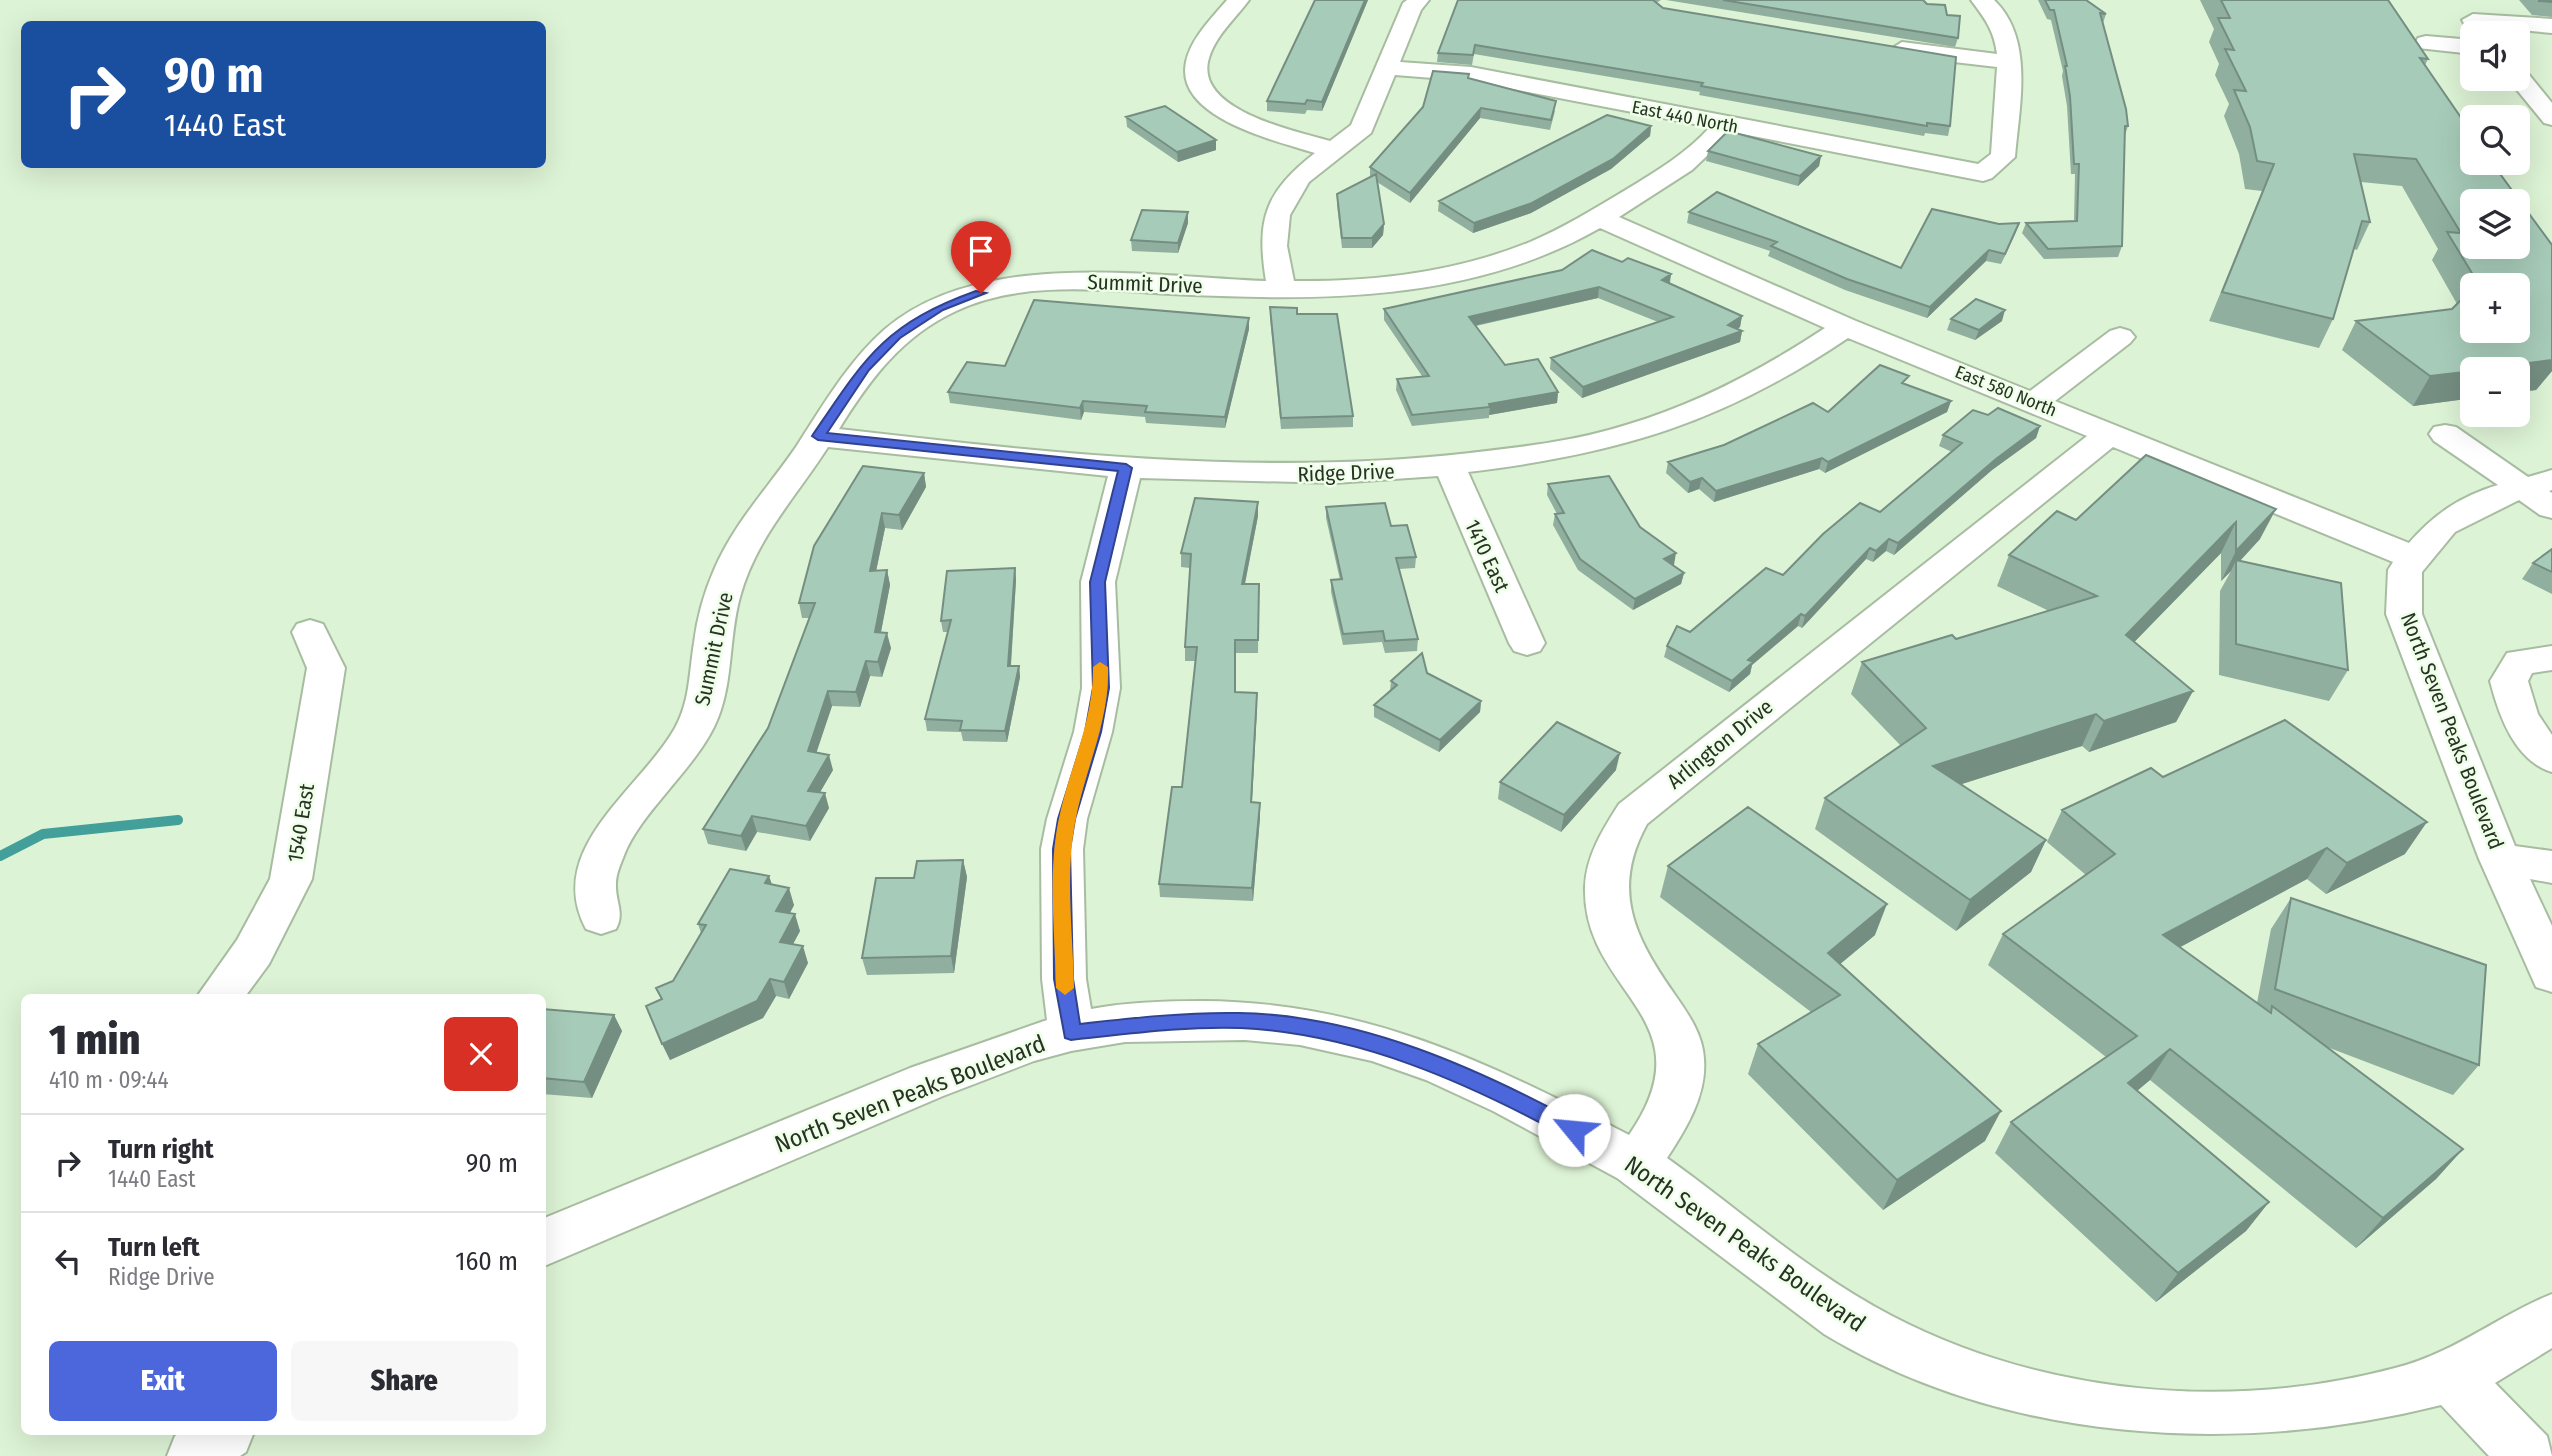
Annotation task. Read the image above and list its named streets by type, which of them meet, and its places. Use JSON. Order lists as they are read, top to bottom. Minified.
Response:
{"streets":{"street":["East 440 North","Summit Drive","East 580 North","Ridge Drive","1410 East","North Seven Peaks Boulevard","Arlington Drive","1540 East"]},"crossings":[["East 440 North","Summit Drive"],["Summit Drive","East 580 North"],["Summit Drive","Ridge Drive"],["East 580 North","Ridge Drive"],["East 580 North","North Seven Peaks Boulevard"],["East 580 North","Arlington Drive"],["Ridge Drive","1410 East"],["North Seven Peaks Boulevard","Arlington Drive"]],"page":{"map_buttons":["+","−"],"turn":["90 m","1440 East"],"heading":["1 min","410 m · 09:44"],"list":[{"name":"Turn right","note":"1440 East","value":"90 m"},{"name":"Turn left","note":"Ridge Drive","value":"160 m"}],"buttons":["Exit","Share"]}}
